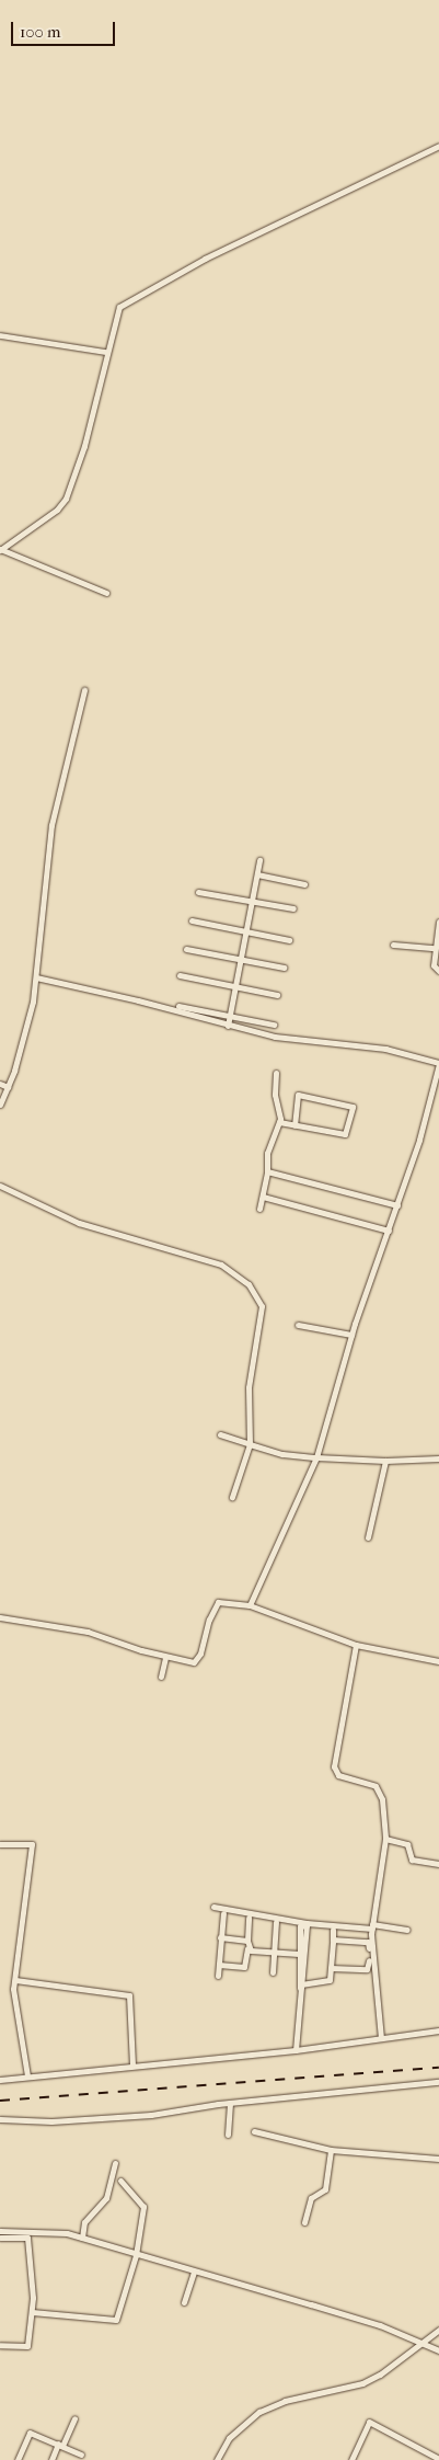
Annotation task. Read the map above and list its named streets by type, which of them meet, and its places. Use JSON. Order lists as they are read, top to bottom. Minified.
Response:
{"scale_bar":"100 m"}
